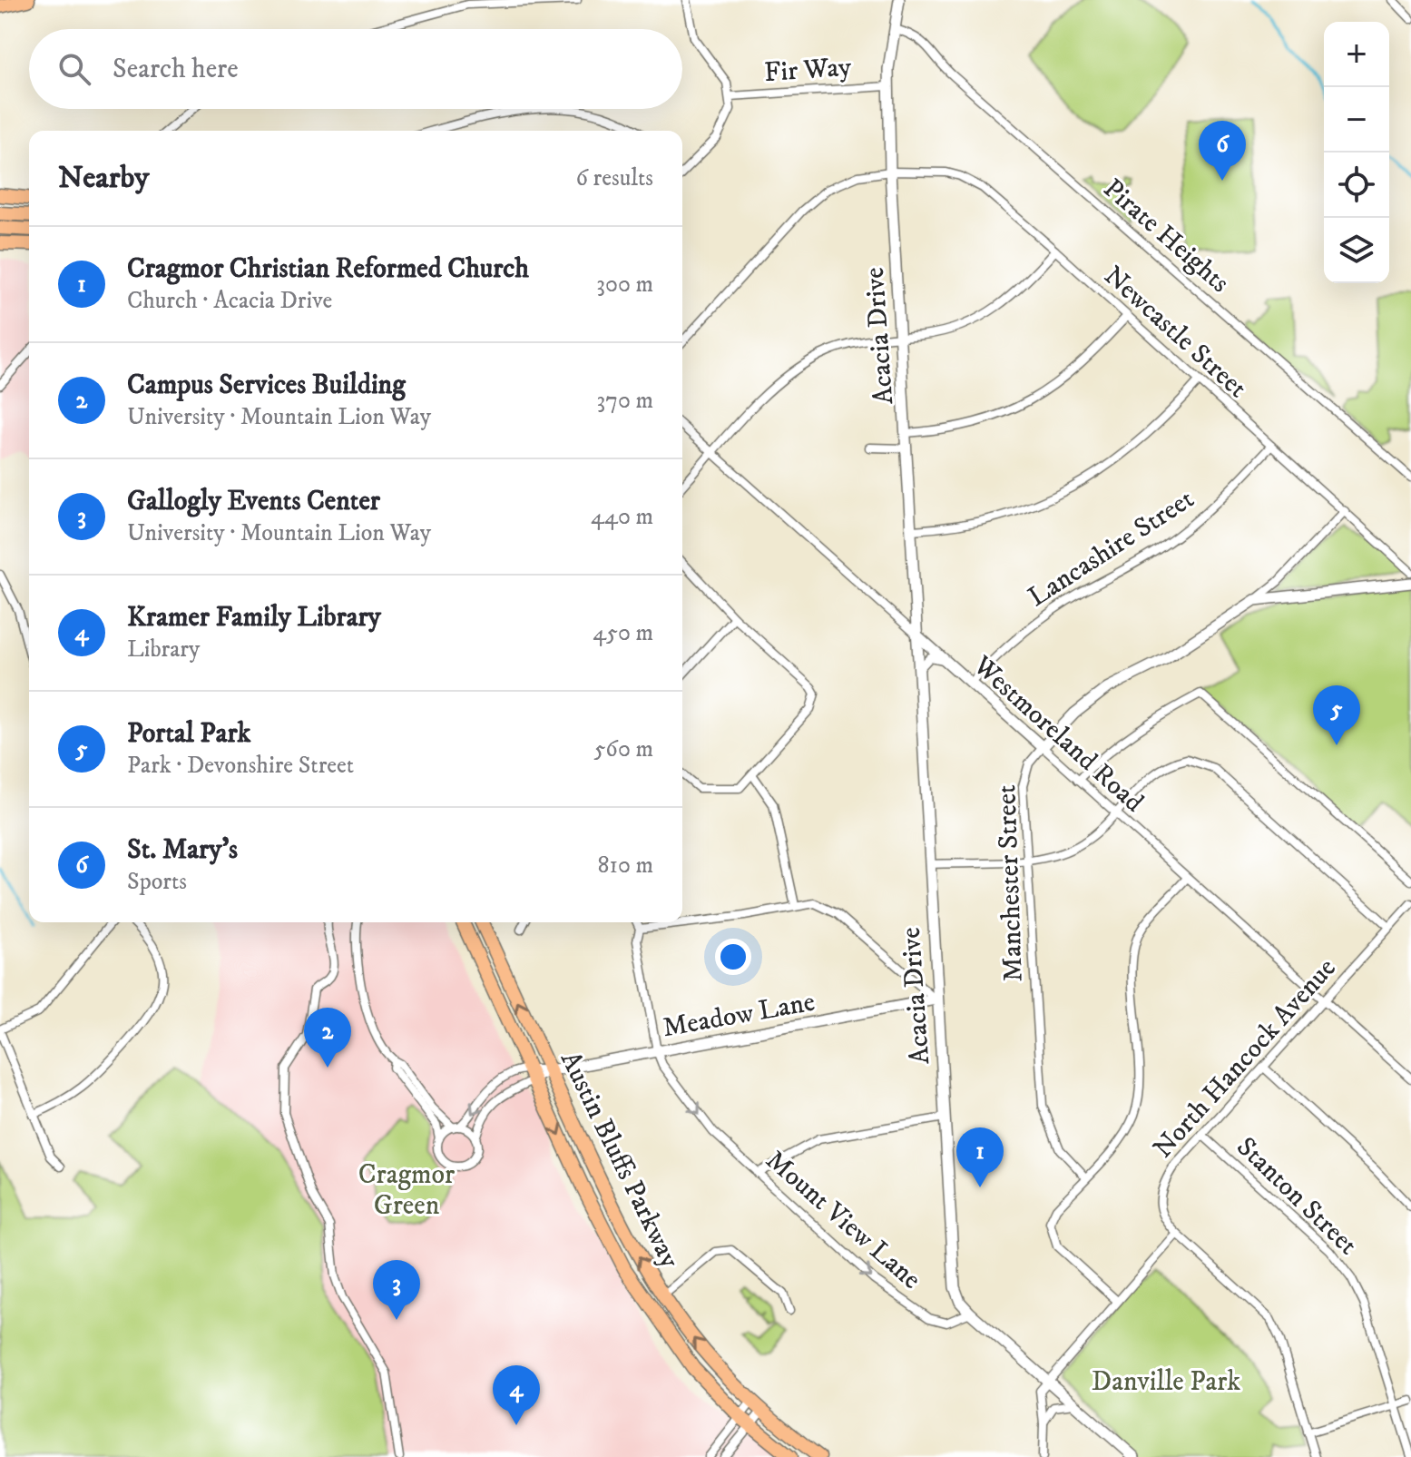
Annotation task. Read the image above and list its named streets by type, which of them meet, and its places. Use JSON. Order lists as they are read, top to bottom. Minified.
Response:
{"streets":{"main road":["Austin Bluffs Parkway"],"street":["Fir Way","Pirate Heights","Newcastle Street","Acacia Drive","Lancashire Street","Westmoreland Road","Manchester Street","Meadow Lane","North Hancock Avenue","Stanton Street","Mount View Lane"]},"crossings":[["Fir Way","Acacia Drive"],["Pirate Heights","Acacia Drive"],["Newcastle Street","Acacia Drive"],["Newcastle Street","Lancashire Street"],["Newcastle Street","Manchester Street"],["Acacia Drive","Westmoreland Road"],["Acacia Drive","Meadow Lane"],["Acacia Drive","Mount View Lane"],["Lancashire Street","Westmoreland Road"],["Westmoreland Road","Manchester Street"],["Westmoreland Road","North Hancock Avenue"],["Meadow Lane","Austin Bluffs Parkway"],["Meadow Lane","Mount View Lane"],["North Hancock Avenue","Stanton Street"]],"one_way":["Mount View Lane"],"parks":["Cragmor Green","Danville Park"],"page":{"map_buttons":["+","−"],"search":"Search here","pins":["6","5","2","1","3","4"],"heading":["Nearby","6 results"],"list":[{"mark":"1","name":"Cragmor Christian Reformed Church","note":"Church · Acacia Drive","value":"300 m"},{"mark":"2","name":"Campus Services Building","note":"University · Mountain Lion Way","value":"370 m"},{"mark":"3","name":"Gallogly Events Center","note":"University · Mountain Lion Way","value":"440 m"},{"mark":"4","name":"Kramer Family Library","note":"Library","value":"450 m"},{"mark":"5","name":"Portal Park","note":"Park · Devonshire Street","value":"560 m"},{"mark":"6","name":"St. Mary's","note":"Sports","value":"810 m"}]}}
